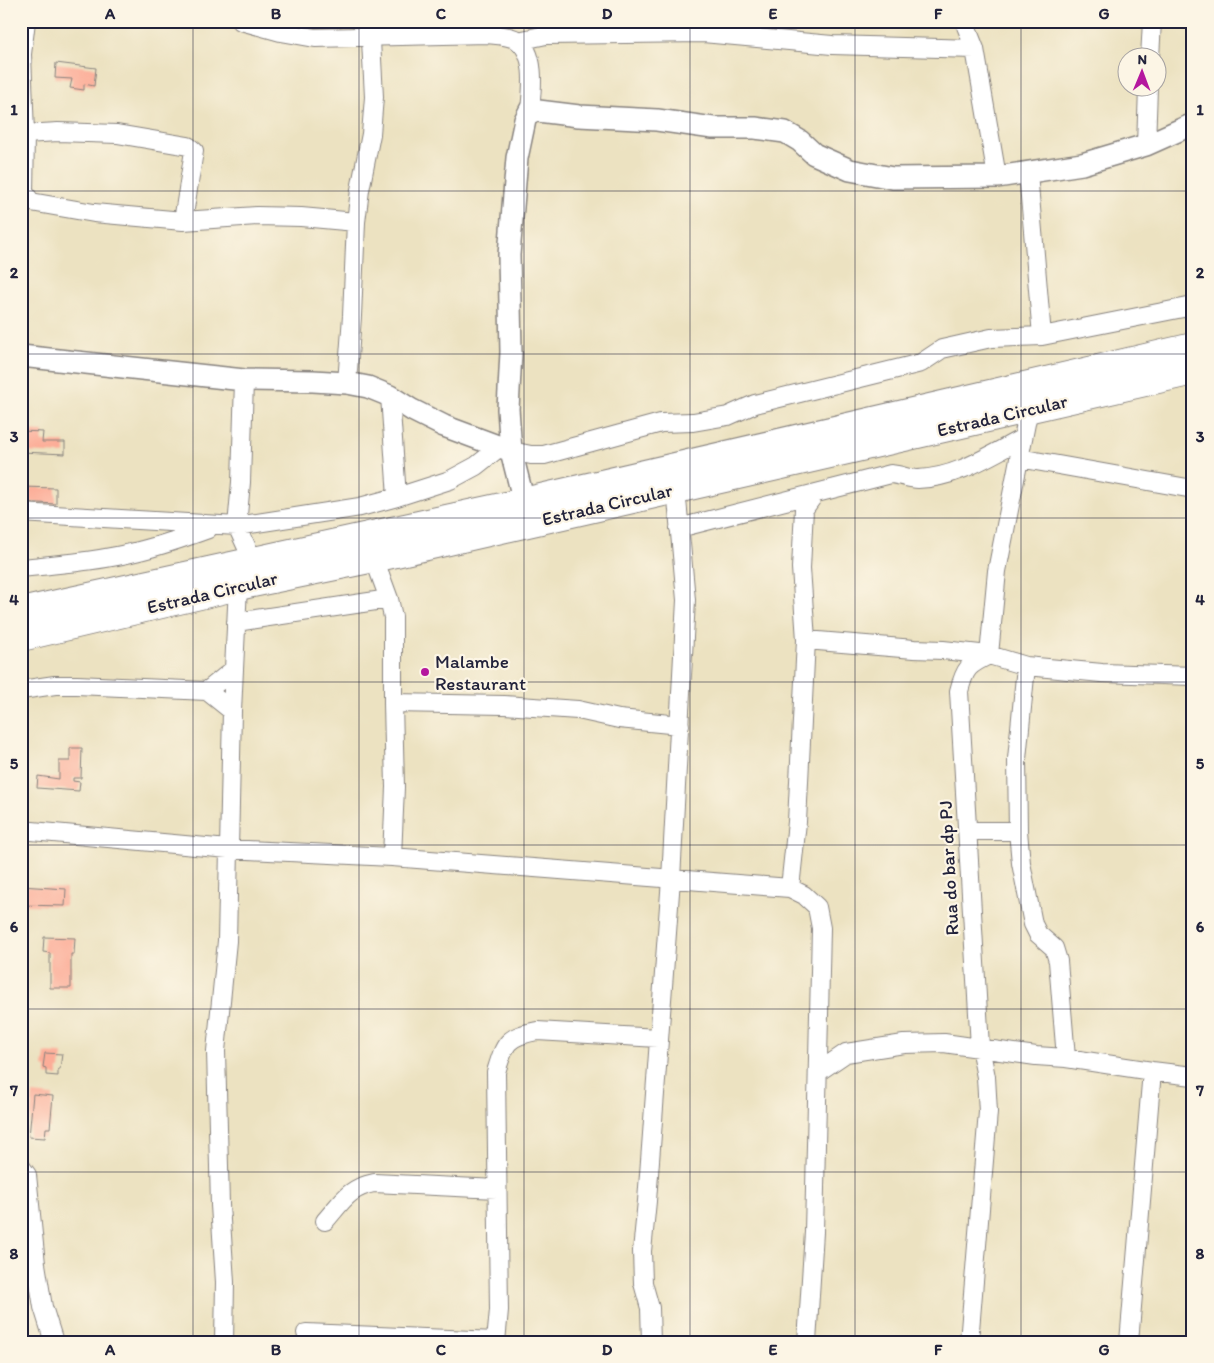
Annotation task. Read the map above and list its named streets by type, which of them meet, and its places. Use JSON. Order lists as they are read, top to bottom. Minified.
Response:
{"streets":{"main road":["Estrada Circular"],"street":["Rua do bar dp PJ"]},"places":["Malambe Restaurant"],"north":"top","grid":{"columns":["A","B","C","D","E","F","G"],"rows":["1","2","3","4","5","6","7","8"]}}
